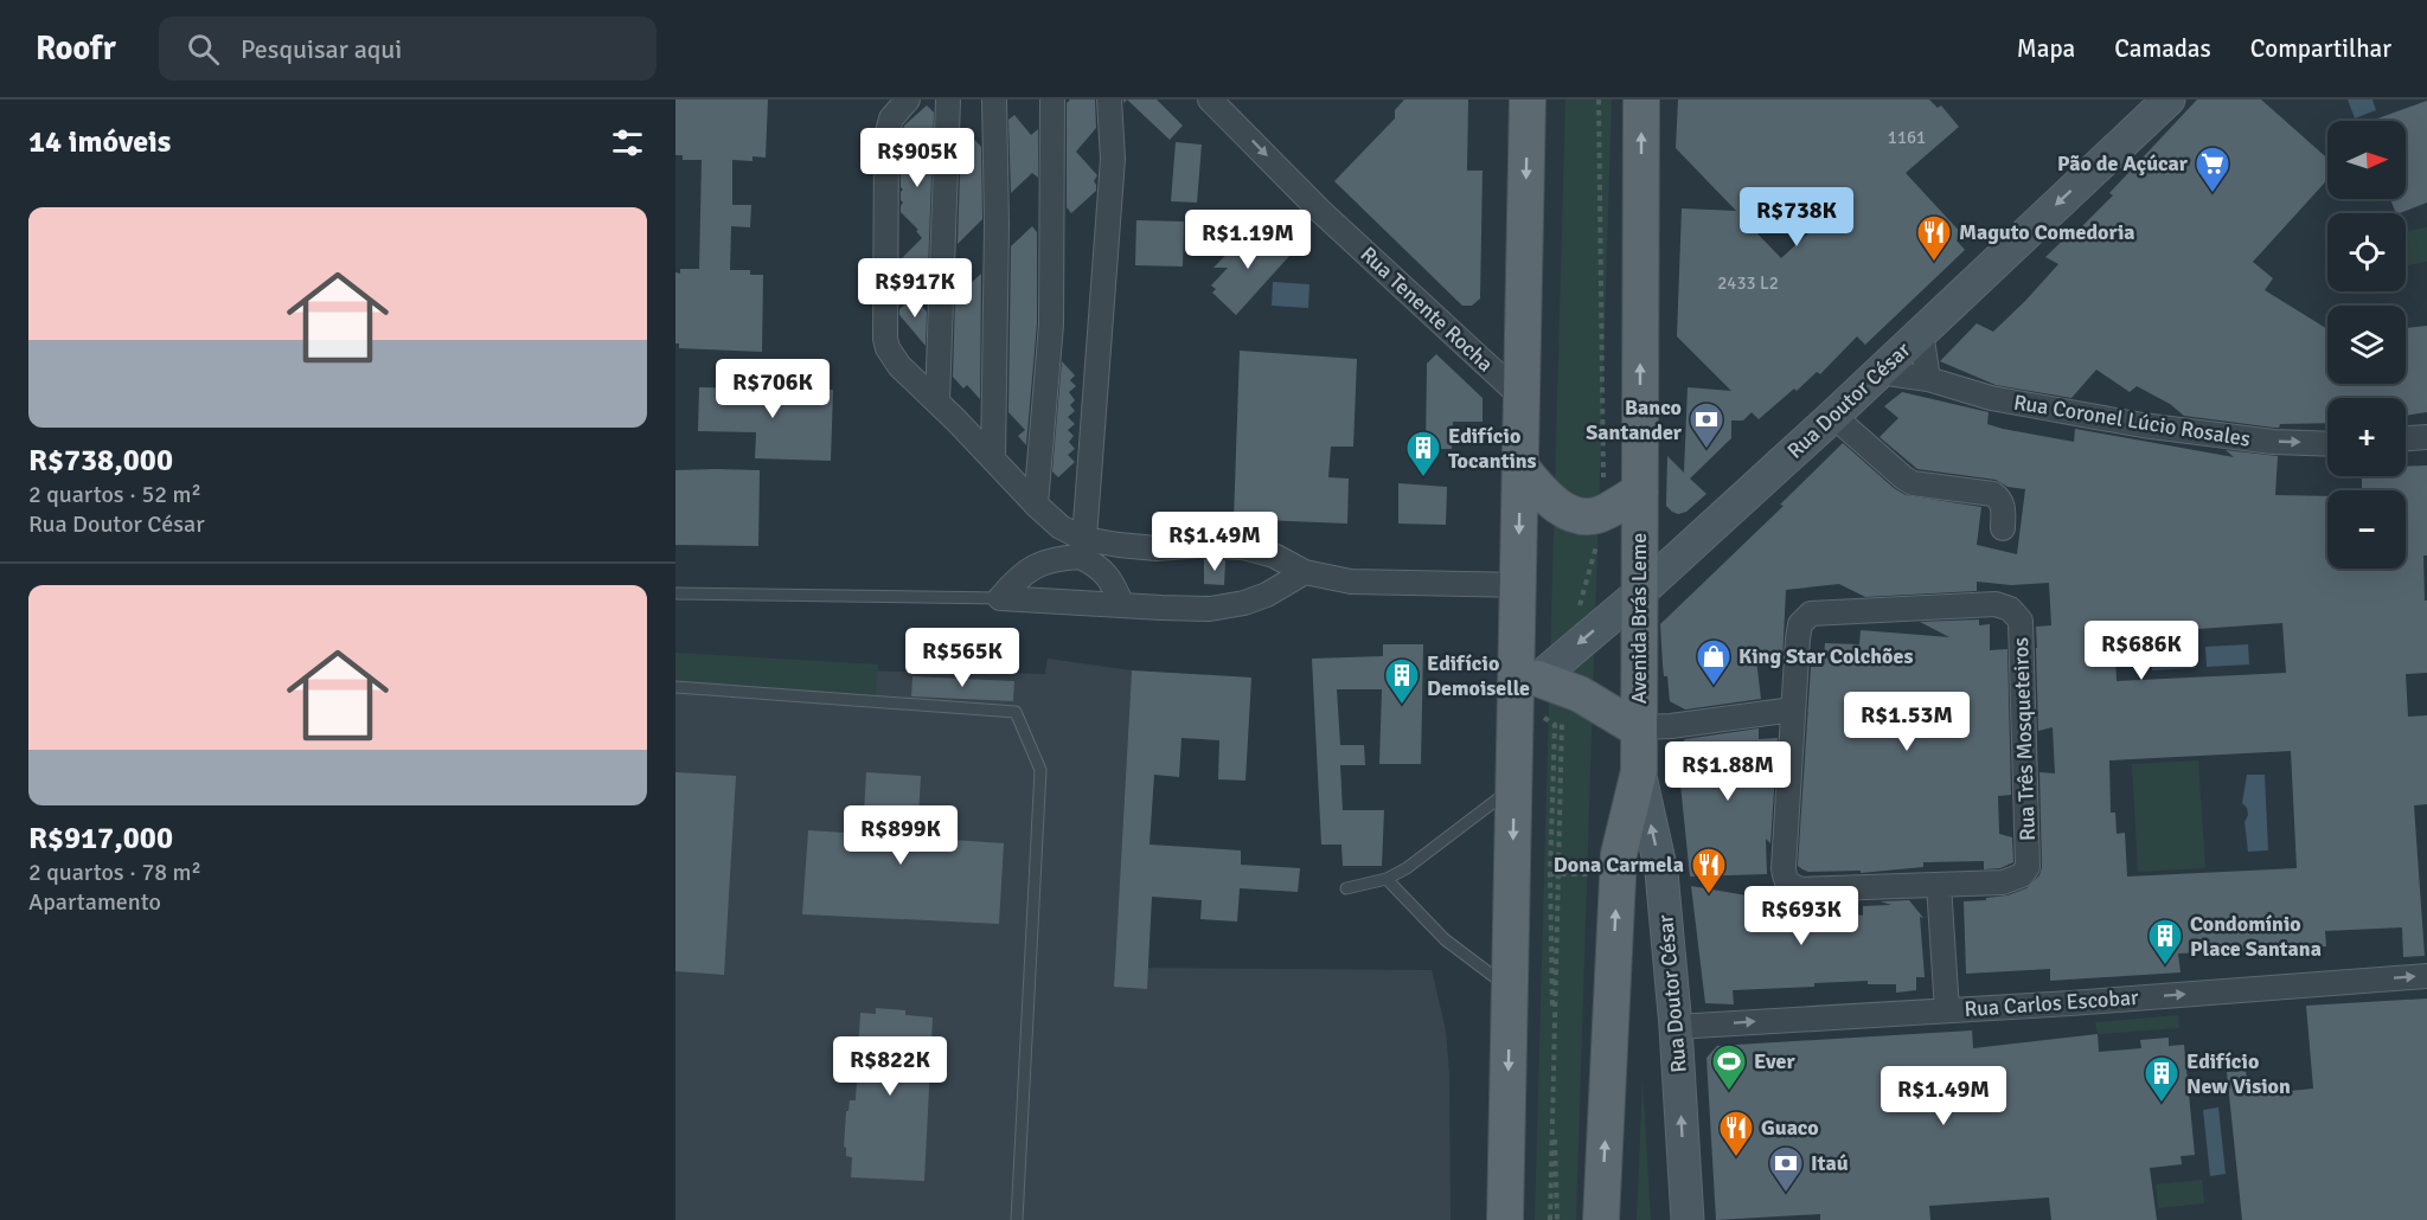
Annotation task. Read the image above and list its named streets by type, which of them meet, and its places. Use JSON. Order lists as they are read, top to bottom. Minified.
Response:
{"streets":{"main road":["Avenida Brás Leme"],"street":["Rua Tenente Rocha","Rua Doutor César","Rua Coronel Lúcio Rosales","Rua Três Mosqueteiros","Rua Carlos Escobar"]},"crossings":[["Rua Doutor César","Rua Coronel Lúcio Rosales"],["Rua Doutor César","Avenida Brás Leme"],["Rua Doutor César","Rua Carlos Escobar"]],"one_way":["Rua Tenente Rocha","Rua Coronel Lúcio Rosales","Rua Carlos Escobar"],"places":{"supermarket":["Pão de Açúcar"],"restaurant":["Maguto Comedoria","Dona Carmela","Guaco"],"bank":["Banco Santander","Itaú"],"building":["Edifício Tocantins","Edifício Demoiselle","Condomínio Place Santana","Edifício New Vision"],"shop":["King Star Colchões"],"sports":["Ever"]},"house_numbers":["1161","2433 L2"],"north":"right","page":{"header":"Roofr","search":"Pesquisar aqui","nav":["Mapa","Camadas","Compartilhar"],"heading":"14 imóveis","map_buttons":["+","−"],"price":["R$905K","R$738K","R$1.19M","R$917K","R$706K","R$1.49M","R$686K","R$565K","R$1.53M","R$1.88M","R$899K","R$693K","R$822K","R$1.49M"],"list":[{"name":"R$738,000","note":"2 quartos · 52 m² · Rua Doutor César"},{"name":"R$917,000","note":"2 quartos · 78 m² · Apartamento"}]}}
